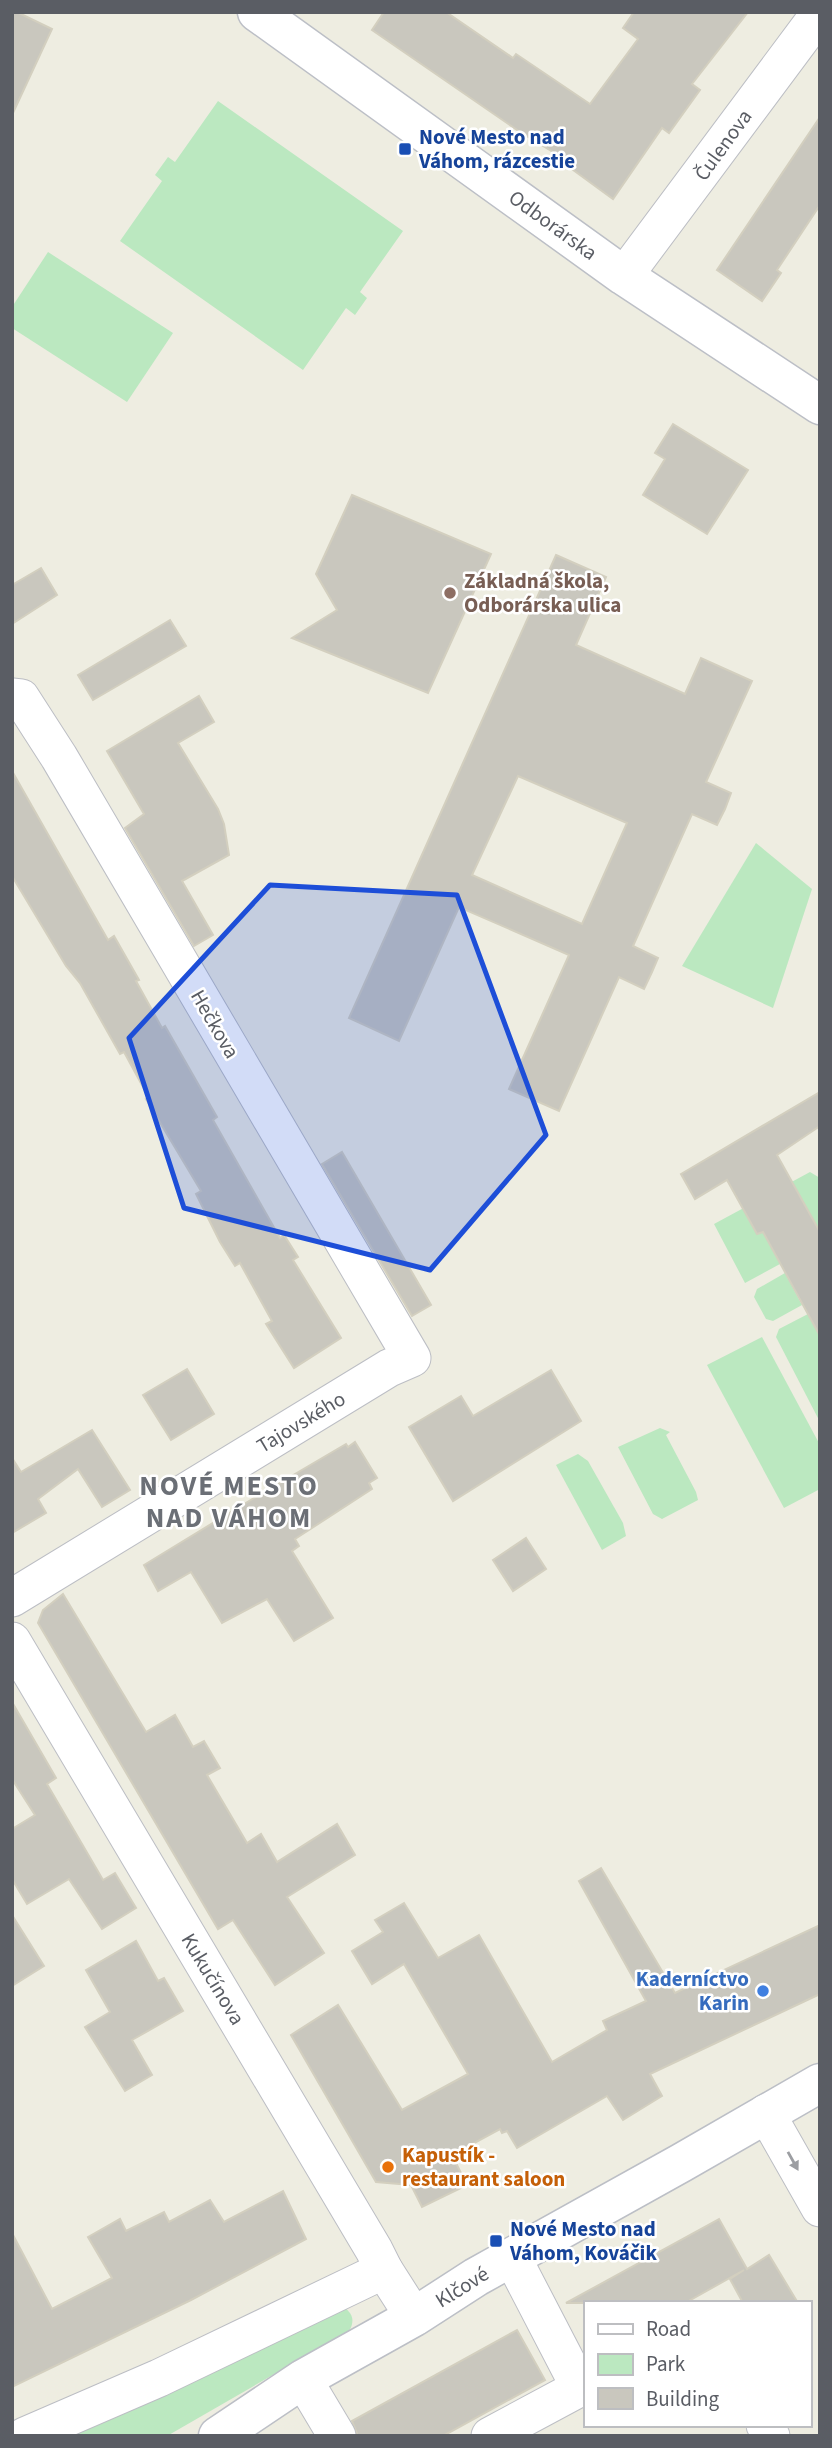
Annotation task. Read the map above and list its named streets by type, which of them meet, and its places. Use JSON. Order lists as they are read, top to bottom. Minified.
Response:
{"streets":{"main road":["Odborárska","Klčové"],"street":["Čulenova","Hečkova","Tajovského","Kukučínova"]},"crossings":[["Čulenova","Odborárska"],["Hečkova","Tajovského"],["Kukučínova","Klčové"]],"districts":["NOVÉ MESTO NAD VÁHOM"],"places":{"transit":["Nové Mesto nad Váhom, rázcestie","Nové Mesto nad Váhom, Kováčik"],"other":["Základná škola, Odborárska ulica","Kaderníctvo Karin","Kapustík - restaurant saloon"]},"legend":["Road","Park","Building"]}
